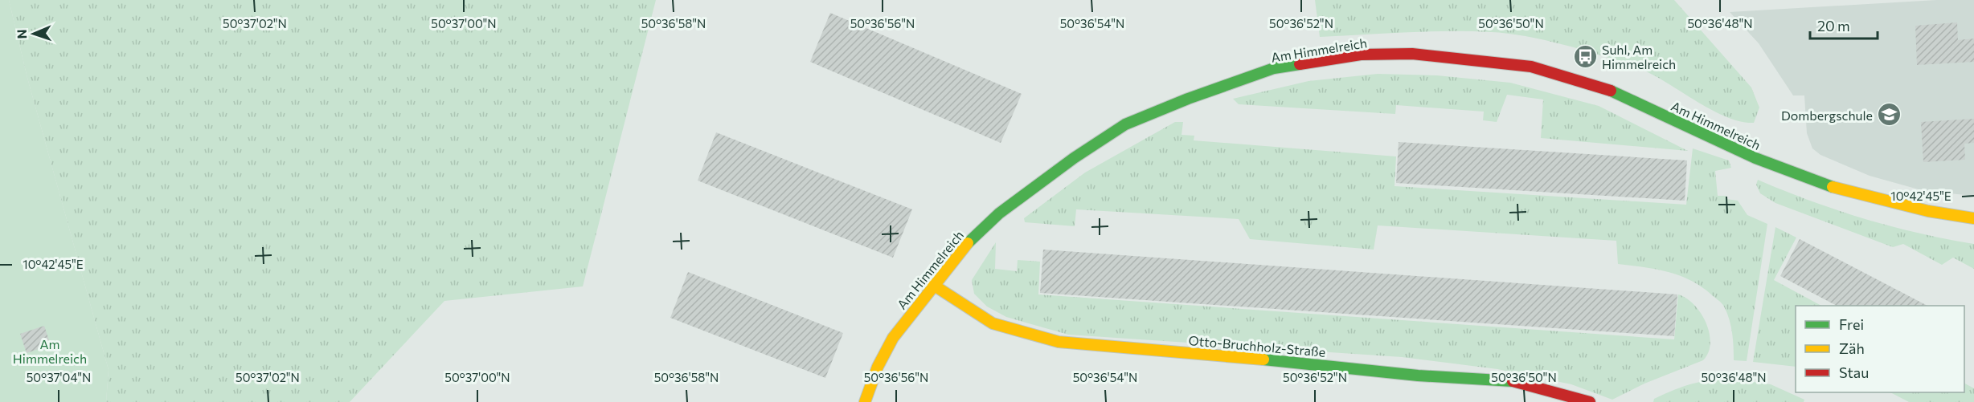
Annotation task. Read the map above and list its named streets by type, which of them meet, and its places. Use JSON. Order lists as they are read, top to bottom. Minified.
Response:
{"streets":{"street":["Am Himmelreich","Otto-Bruchholz-Straße"]},"crossings":[["Am Himmelreich","Otto-Bruchholz-Straße"]],"parks":["Am Himmelreich"],"places":{"bus stop":["Suhl, Am Himmelreich"],"school or university":["Dombergschule"]},"legend":["Frei","Zäh","Stau"],"scale_bar":"20 m","north":"left","coordinates":["50°37'02\"N","50°37'00\"N","50°36'58\"N","50°36'56\"N","50°36'54\"N","50°36'52\"N","50°36'50\"N","50°36'48\"N","10°42'45\"E","50°37'04\"N"]}
